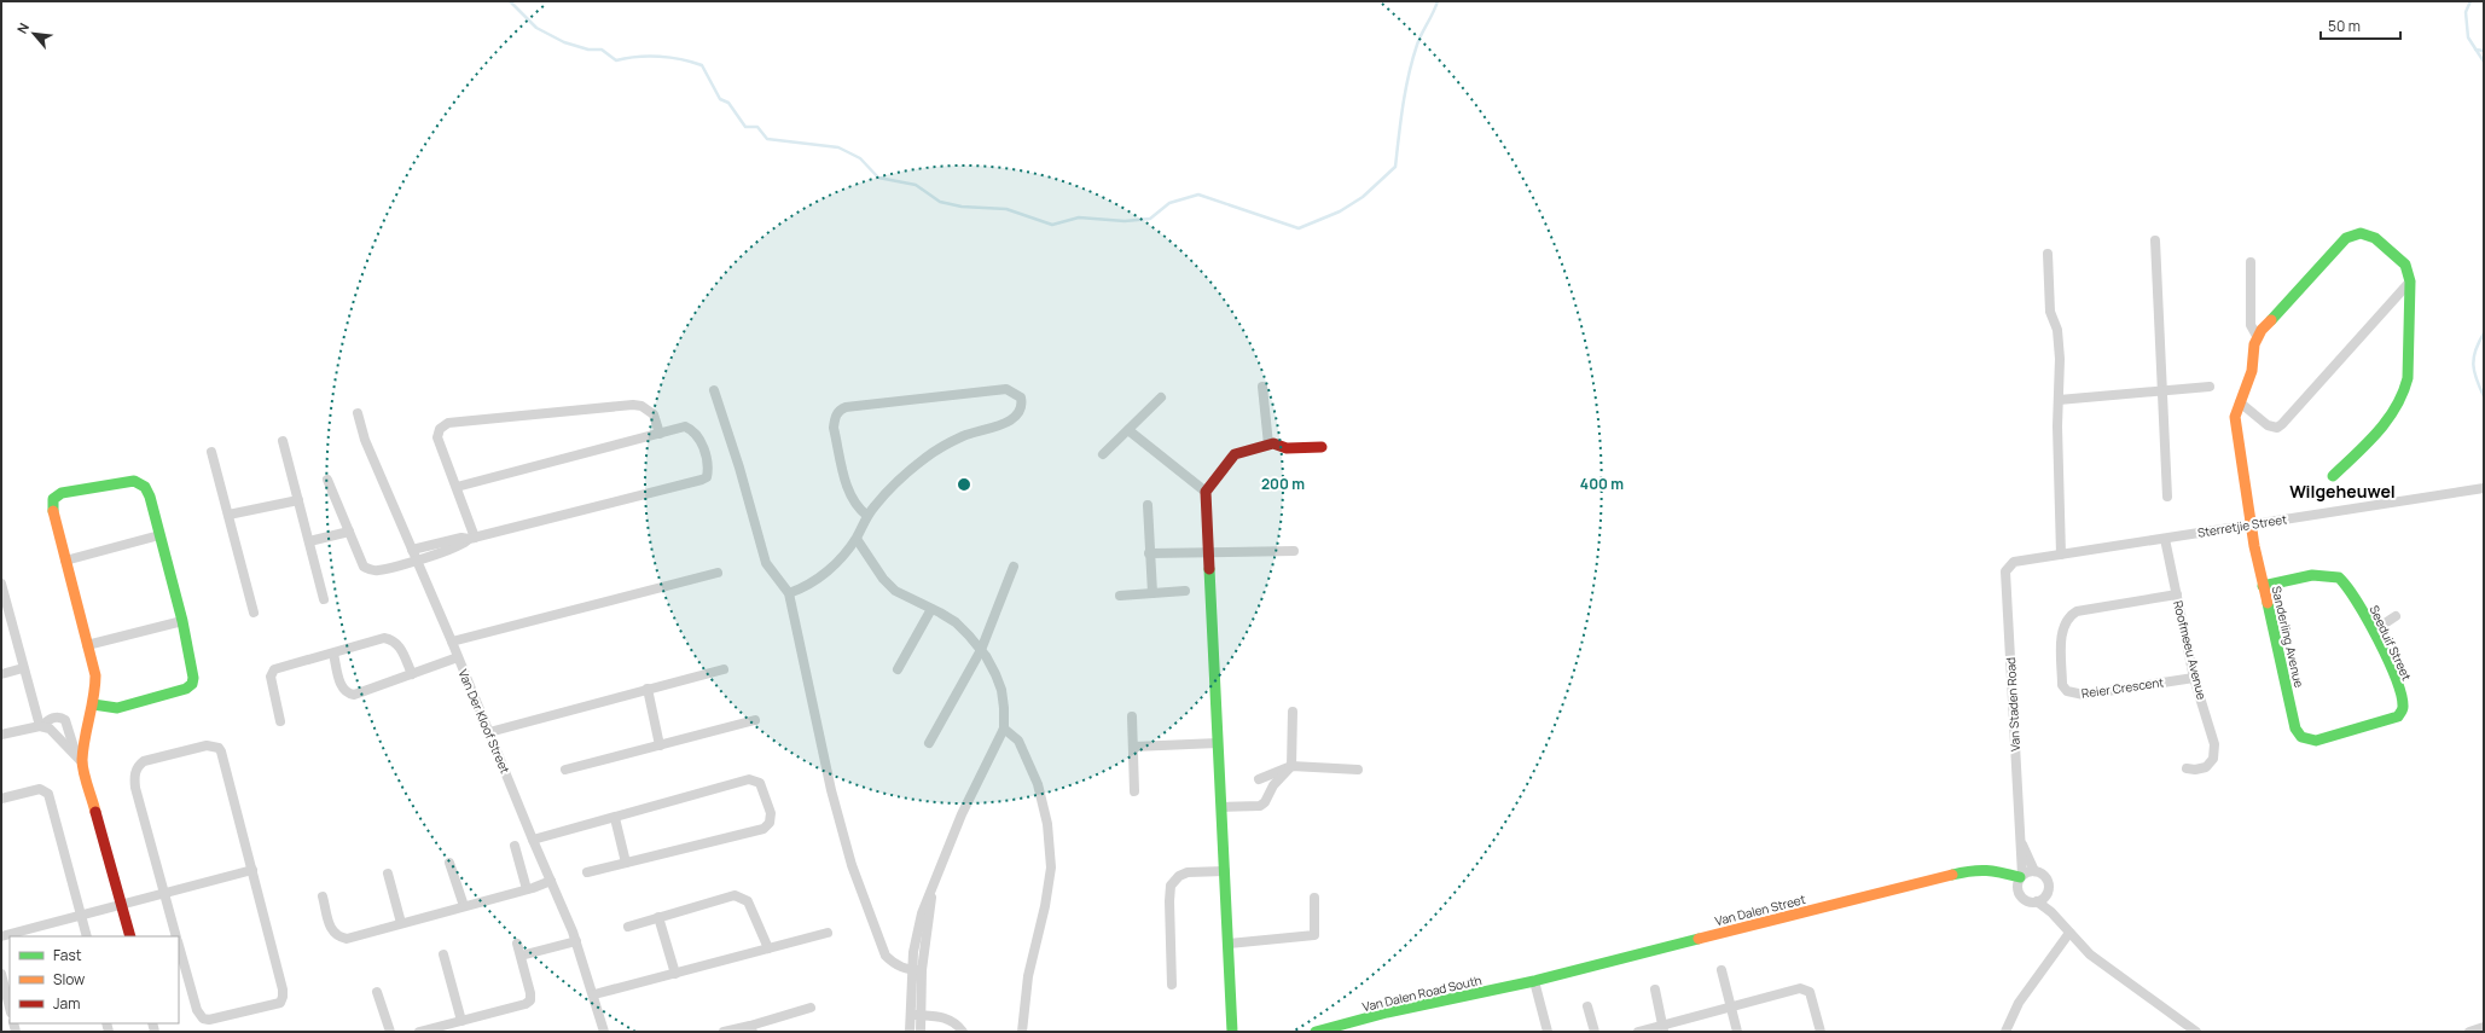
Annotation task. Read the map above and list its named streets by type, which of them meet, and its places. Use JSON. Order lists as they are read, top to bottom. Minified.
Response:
{"streets":{"street":["Sterretjie Street","Sanderling Avenue","Seeduif Street","Roofmeeu Avenue","Reier Crescent","Van Staden Road","Van Der Kloof Street","Van Dalen Street","Van Dalen Road South"]},"crossings":[["Sterretjie Street","Sanderling Avenue"],["Sterretjie Street","Roofmeeu Avenue"],["Sterretjie Street","Van Staden Road"],["Sanderling Avenue","Seeduif Street"],["Roofmeeu Avenue","Reier Crescent"],["Van Staden Road","Van Dalen Street"],["Van Dalen Street","Van Dalen Road South"]],"districts":["Wilgeheuwel"],"legend":["Fast","Slow","Jam"],"scale_bar":"50 m","north":"top left","rings":["200 m","400 m"]}
